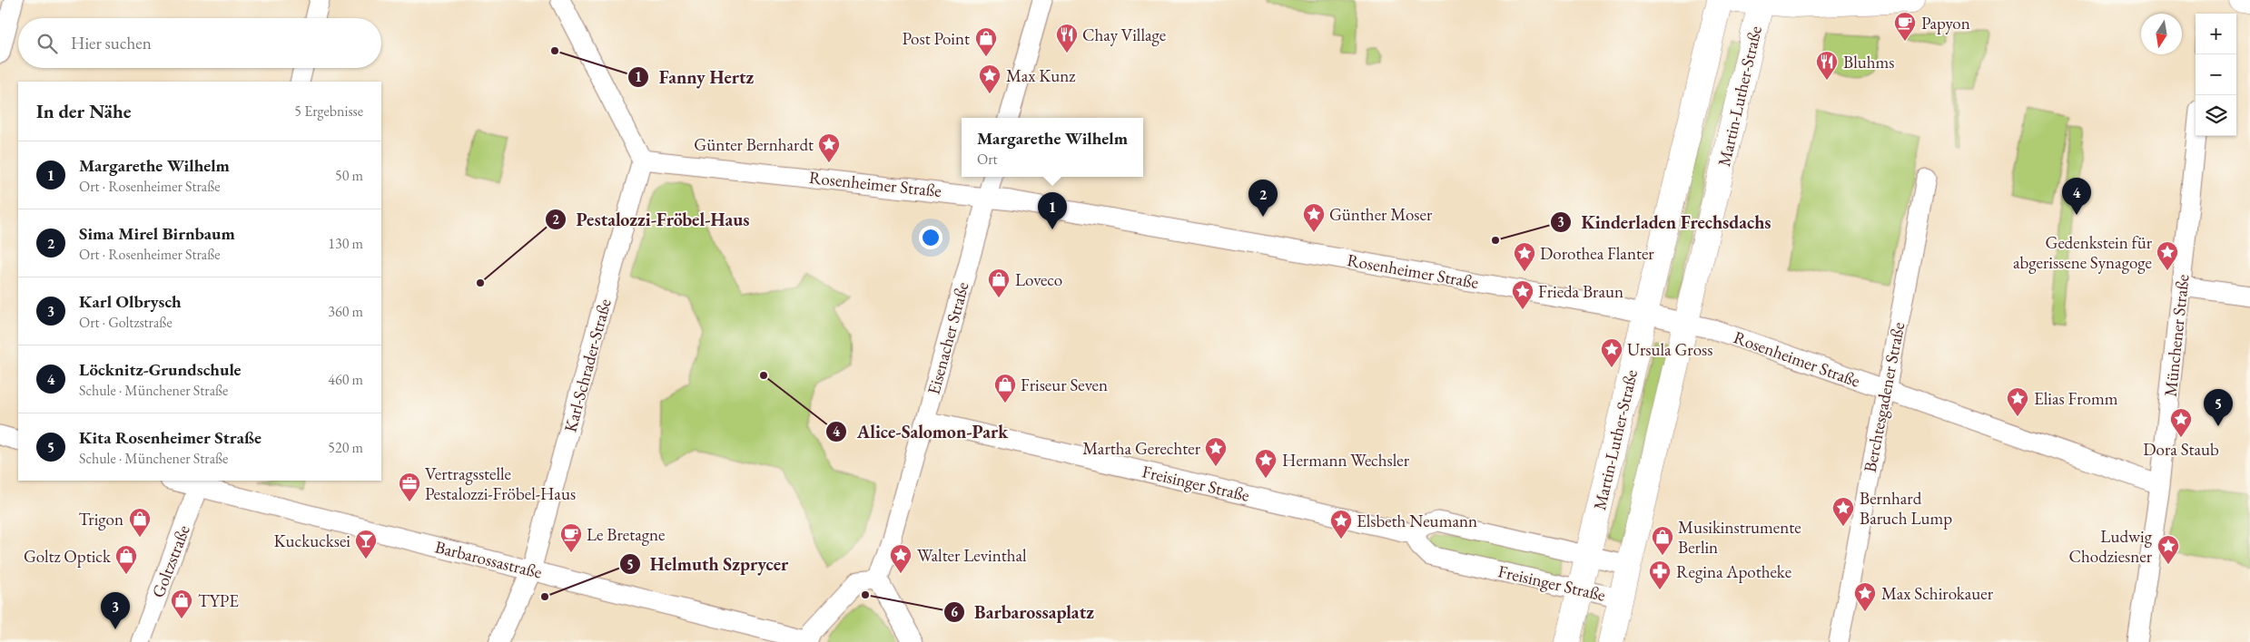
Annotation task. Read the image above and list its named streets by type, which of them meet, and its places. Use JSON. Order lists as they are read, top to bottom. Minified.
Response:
{"streets":{"main road":["Martin-Luther-Straße"],"street":["Rosenheimer Straße","Münchener Straße","Eisenacher Straße","Karl-Schrader-Straße","Berchtesgadener Straße","Freisinger Straße","Barbarossastraße","Goltzstraße"]},"crossings":[["Martin-Luther-Straße","Rosenheimer Straße"],["Martin-Luther-Straße","Freisinger Straße"],["Rosenheimer Straße","Münchener Straße"],["Rosenheimer Straße","Eisenacher Straße"],["Rosenheimer Straße","Karl-Schrader-Straße"],["Rosenheimer Straße","Berchtesgadener Straße"],["Eisenacher Straße","Freisinger Straße"],["Karl-Schrader-Straße","Barbarossastraße"],["Barbarossastraße","Goltzstraße"]],"places":{"cafe":["Papyon","Le Bretagne"],"other":["Fanny Hertz","Kinderladen Frechsdachs","Pestalozzi-Fröbel-Haus","Alice-Salomon-Park","Barbarossaplatz","Helmuth Szprycer"],"restaurant":["Chay Village","Bluhms"],"shop":["Post Point","Loveco","Friseur Seven","Trigon","Musikinstrumente Berlin","Goltz Optick","TYPE"],"place":["Max Kunz","Günter Bernhardt","Günther Moser","Gedenkstein für abgerissene Synagoge","Dorothea Flanter","Frieda Braun","Ursula Gross","Elias Fromm","Dora Staub","Martha Gerechter","Hermann Wechsler","Bernhard Baruch Lump","Elsbeth Neumann","Ludwig Chodziesner","Walter Levinthal","Max Schirokauer"],"office":["Vertragsstelle Pestalozzi-Fröbel-Haus"],"bar":["Kuckucksei"],"pharmacy":["Regina Apotheke"]},"north":"bottom","page":{"map_buttons":["+","−"],"search":"Hier suchen","heading":["In der Nähe","5 Ergebnisse"],"popup":["Margarethe Wilhelm","Ort"],"list":[{"mark":"1","name":"Margarethe Wilhelm","note":"Ort · Rosenheimer Straße","value":"50 m"},{"mark":"2","name":"Sima Mirel Birnbaum","note":"Ort · Rosenheimer Straße","value":"130 m"},{"mark":"3","name":"Karl Olbrysch","note":"Ort · Goltzstraße","value":"360 m"},{"mark":"4","name":"Löcknitz-Grundschule","note":"Schule · Münchener Straße","value":"460 m"},{"mark":"5","name":"Kita Rosenheimer Straße","note":"Schule · Münchener Straße","value":"520 m"}],"pins":["4","2","1","5","3"]}}
